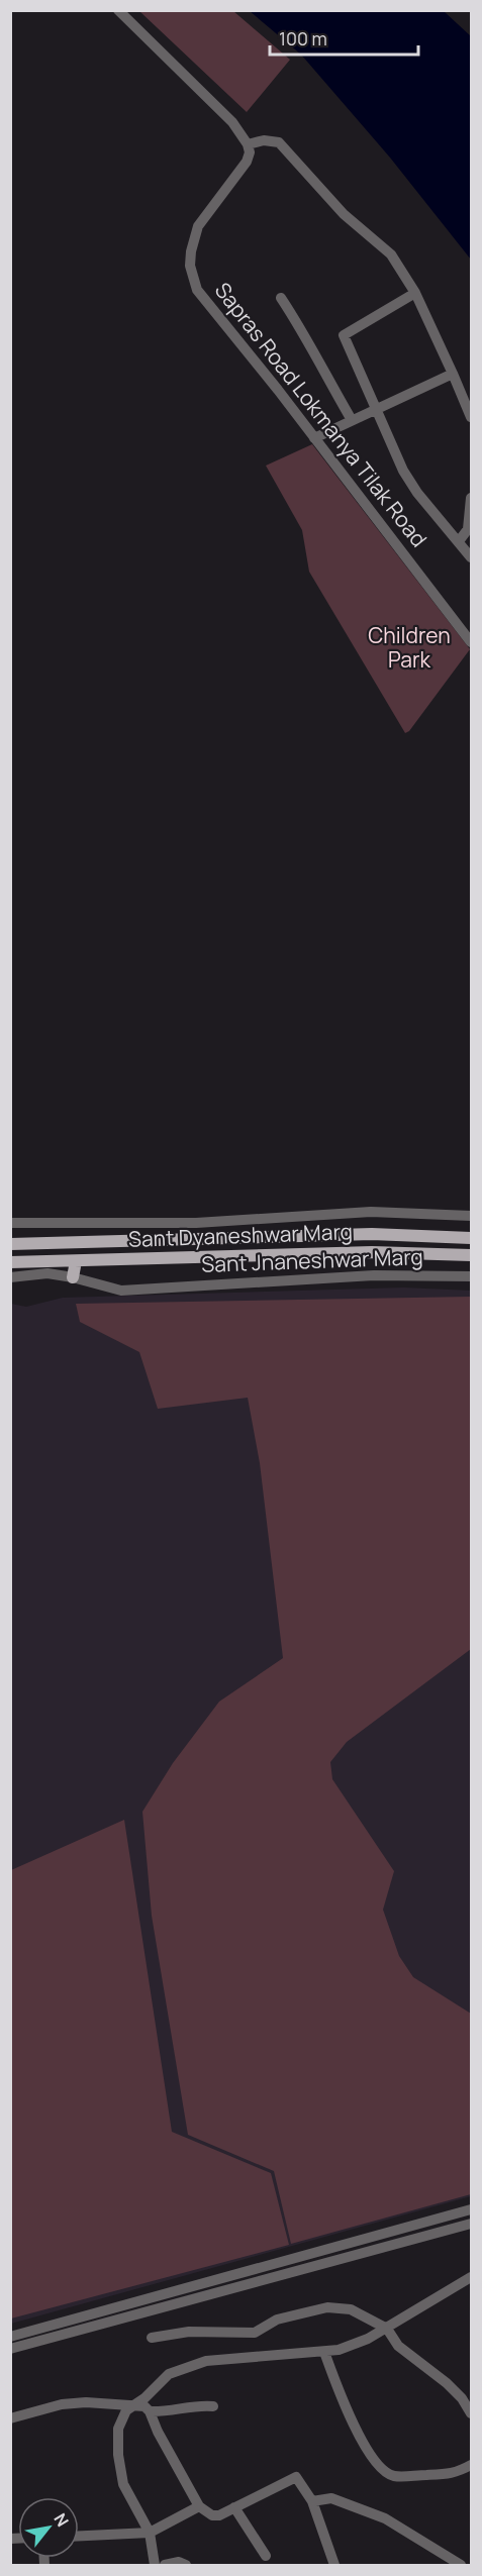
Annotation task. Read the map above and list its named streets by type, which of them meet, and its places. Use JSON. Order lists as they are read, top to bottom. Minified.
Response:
{"streets":{"main road":["Sant Dyaneshwar Marg"],"street":["Sapras Road Lokmanya Tilak Road","Sant Jnaneshwar Marg"]},"parks":["Children Park"],"scale_bar":"100 m","north":"top right"}
